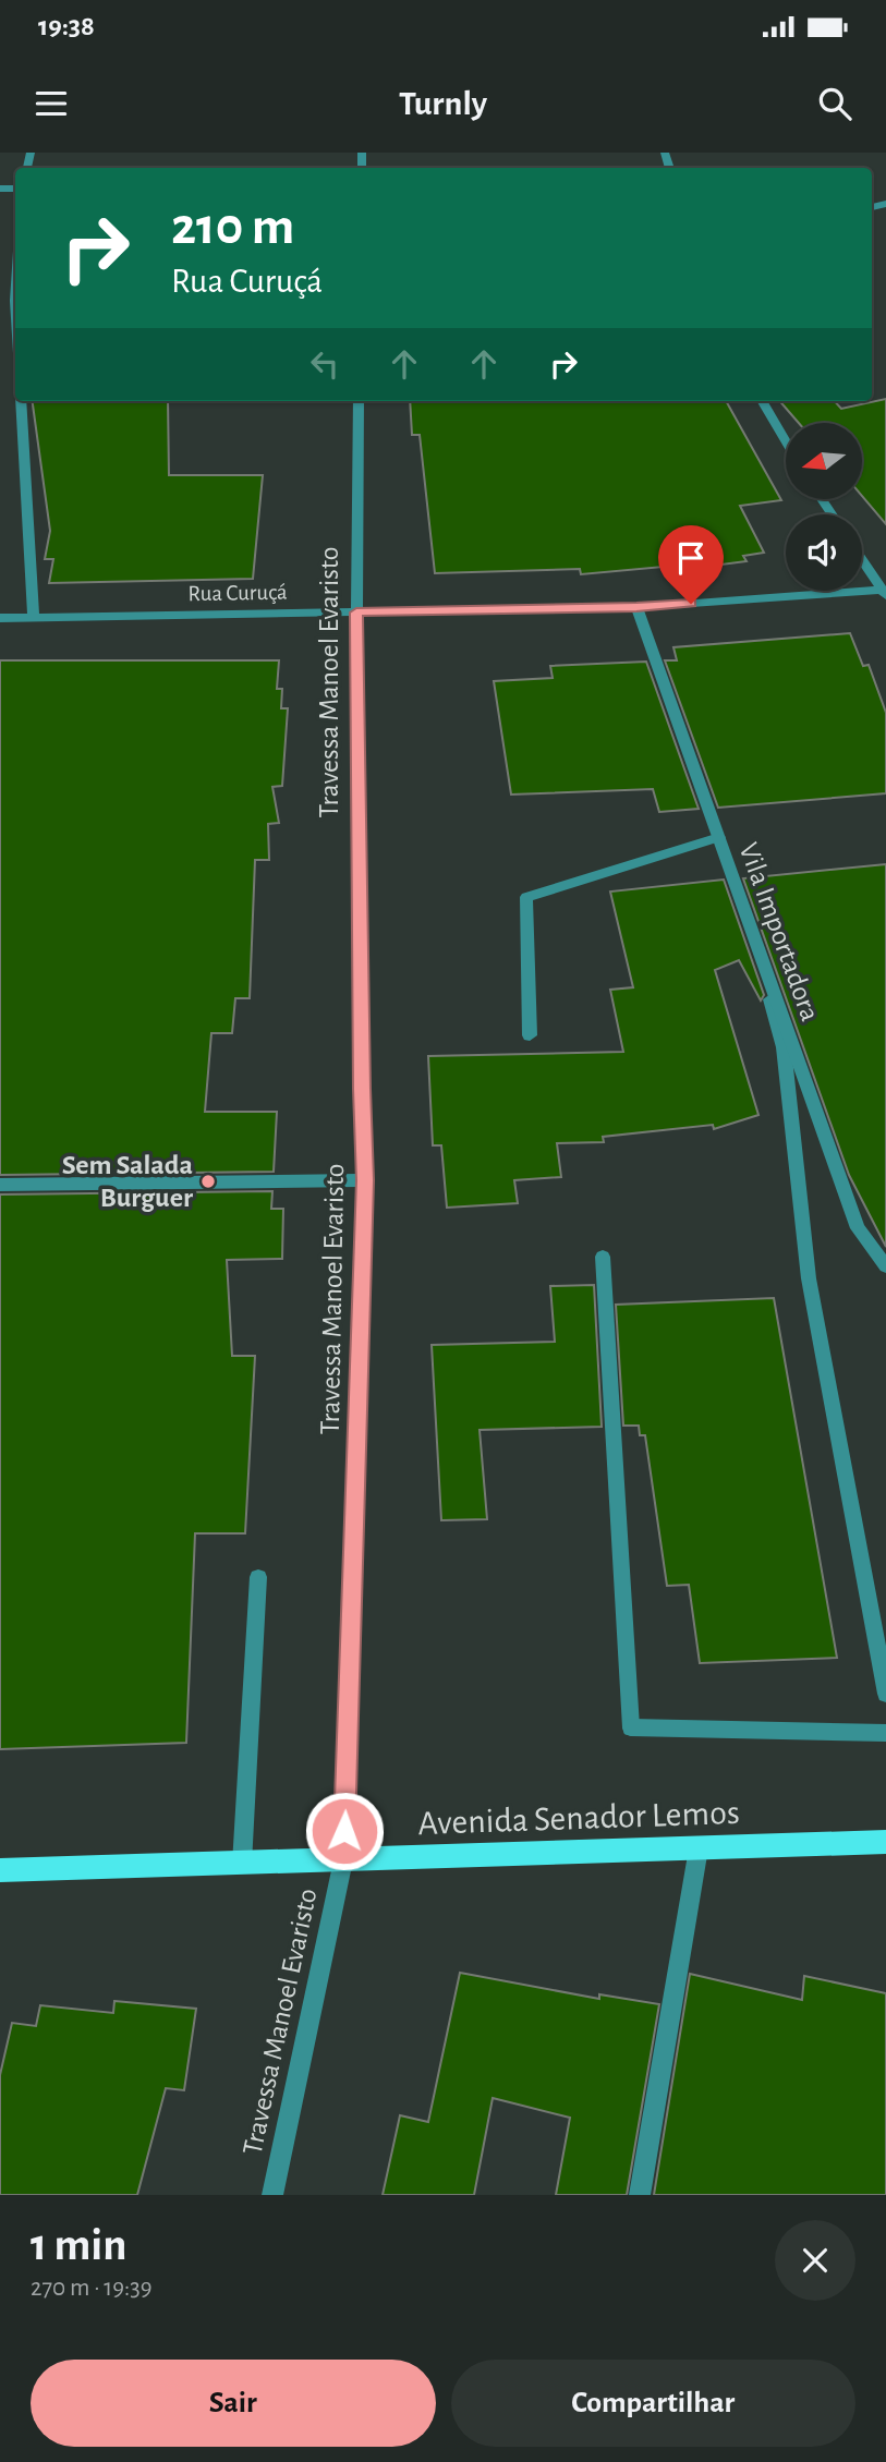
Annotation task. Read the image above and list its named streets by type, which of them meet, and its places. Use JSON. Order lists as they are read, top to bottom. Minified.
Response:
{"streets":{"main road":["Avenida Senador Lemos"],"street":["Rua Curuçá","Travessa Manoel Evaristo","Vila Importadora"]},"crossings":[["Rua Curuçá","Travessa Manoel Evaristo"],["Rua Curuçá","Vila Importadora"],["Travessa Manoel Evaristo","Avenida Senador Lemos"]],"places":["Sem Salada Burguer"],"north":"left","page":{"status":"19:38","header":"Turnly","turn":["210 m","Rua Curuçá"],"heading":["1 min","270 m · 19:39"],"buttons":["Sair","Compartilhar"]}}
